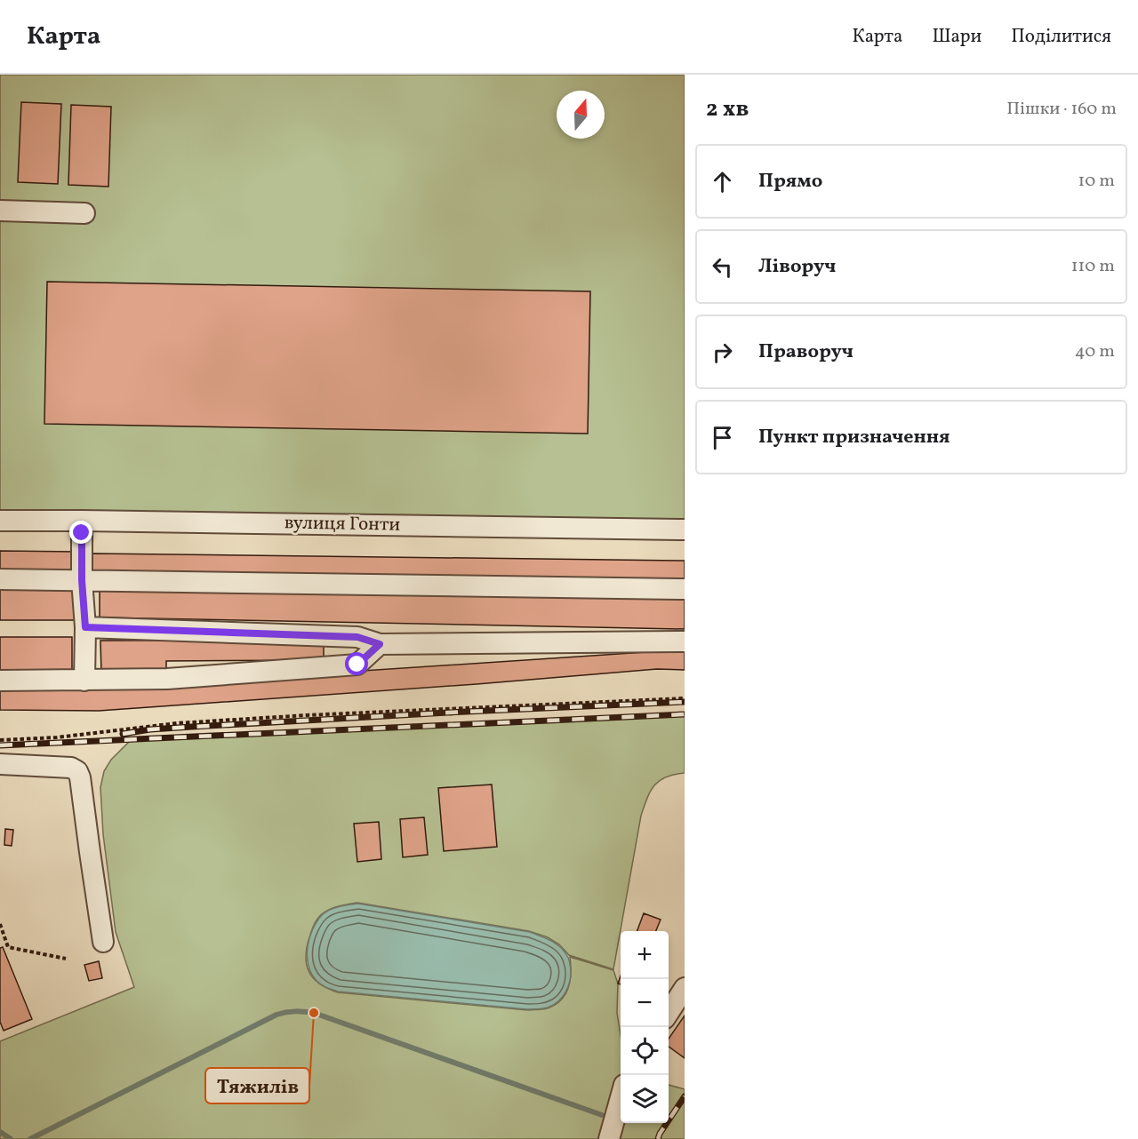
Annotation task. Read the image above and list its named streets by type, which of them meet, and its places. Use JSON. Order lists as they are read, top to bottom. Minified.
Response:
{"streets":{"street":["вулиця Гонти"]},"places":["Тяжилів"],"north":"top","page":{"header":"Карта","nav":["Карта","Шари","Поділитися"],"heading":["2 хв","Пішки · 160 m"],"list":[["Прямо","10 m"],["Ліворуч","110 m"],["Праворуч","40 m"],"Пункт призначення"],"map_buttons":["+","−"]}}
